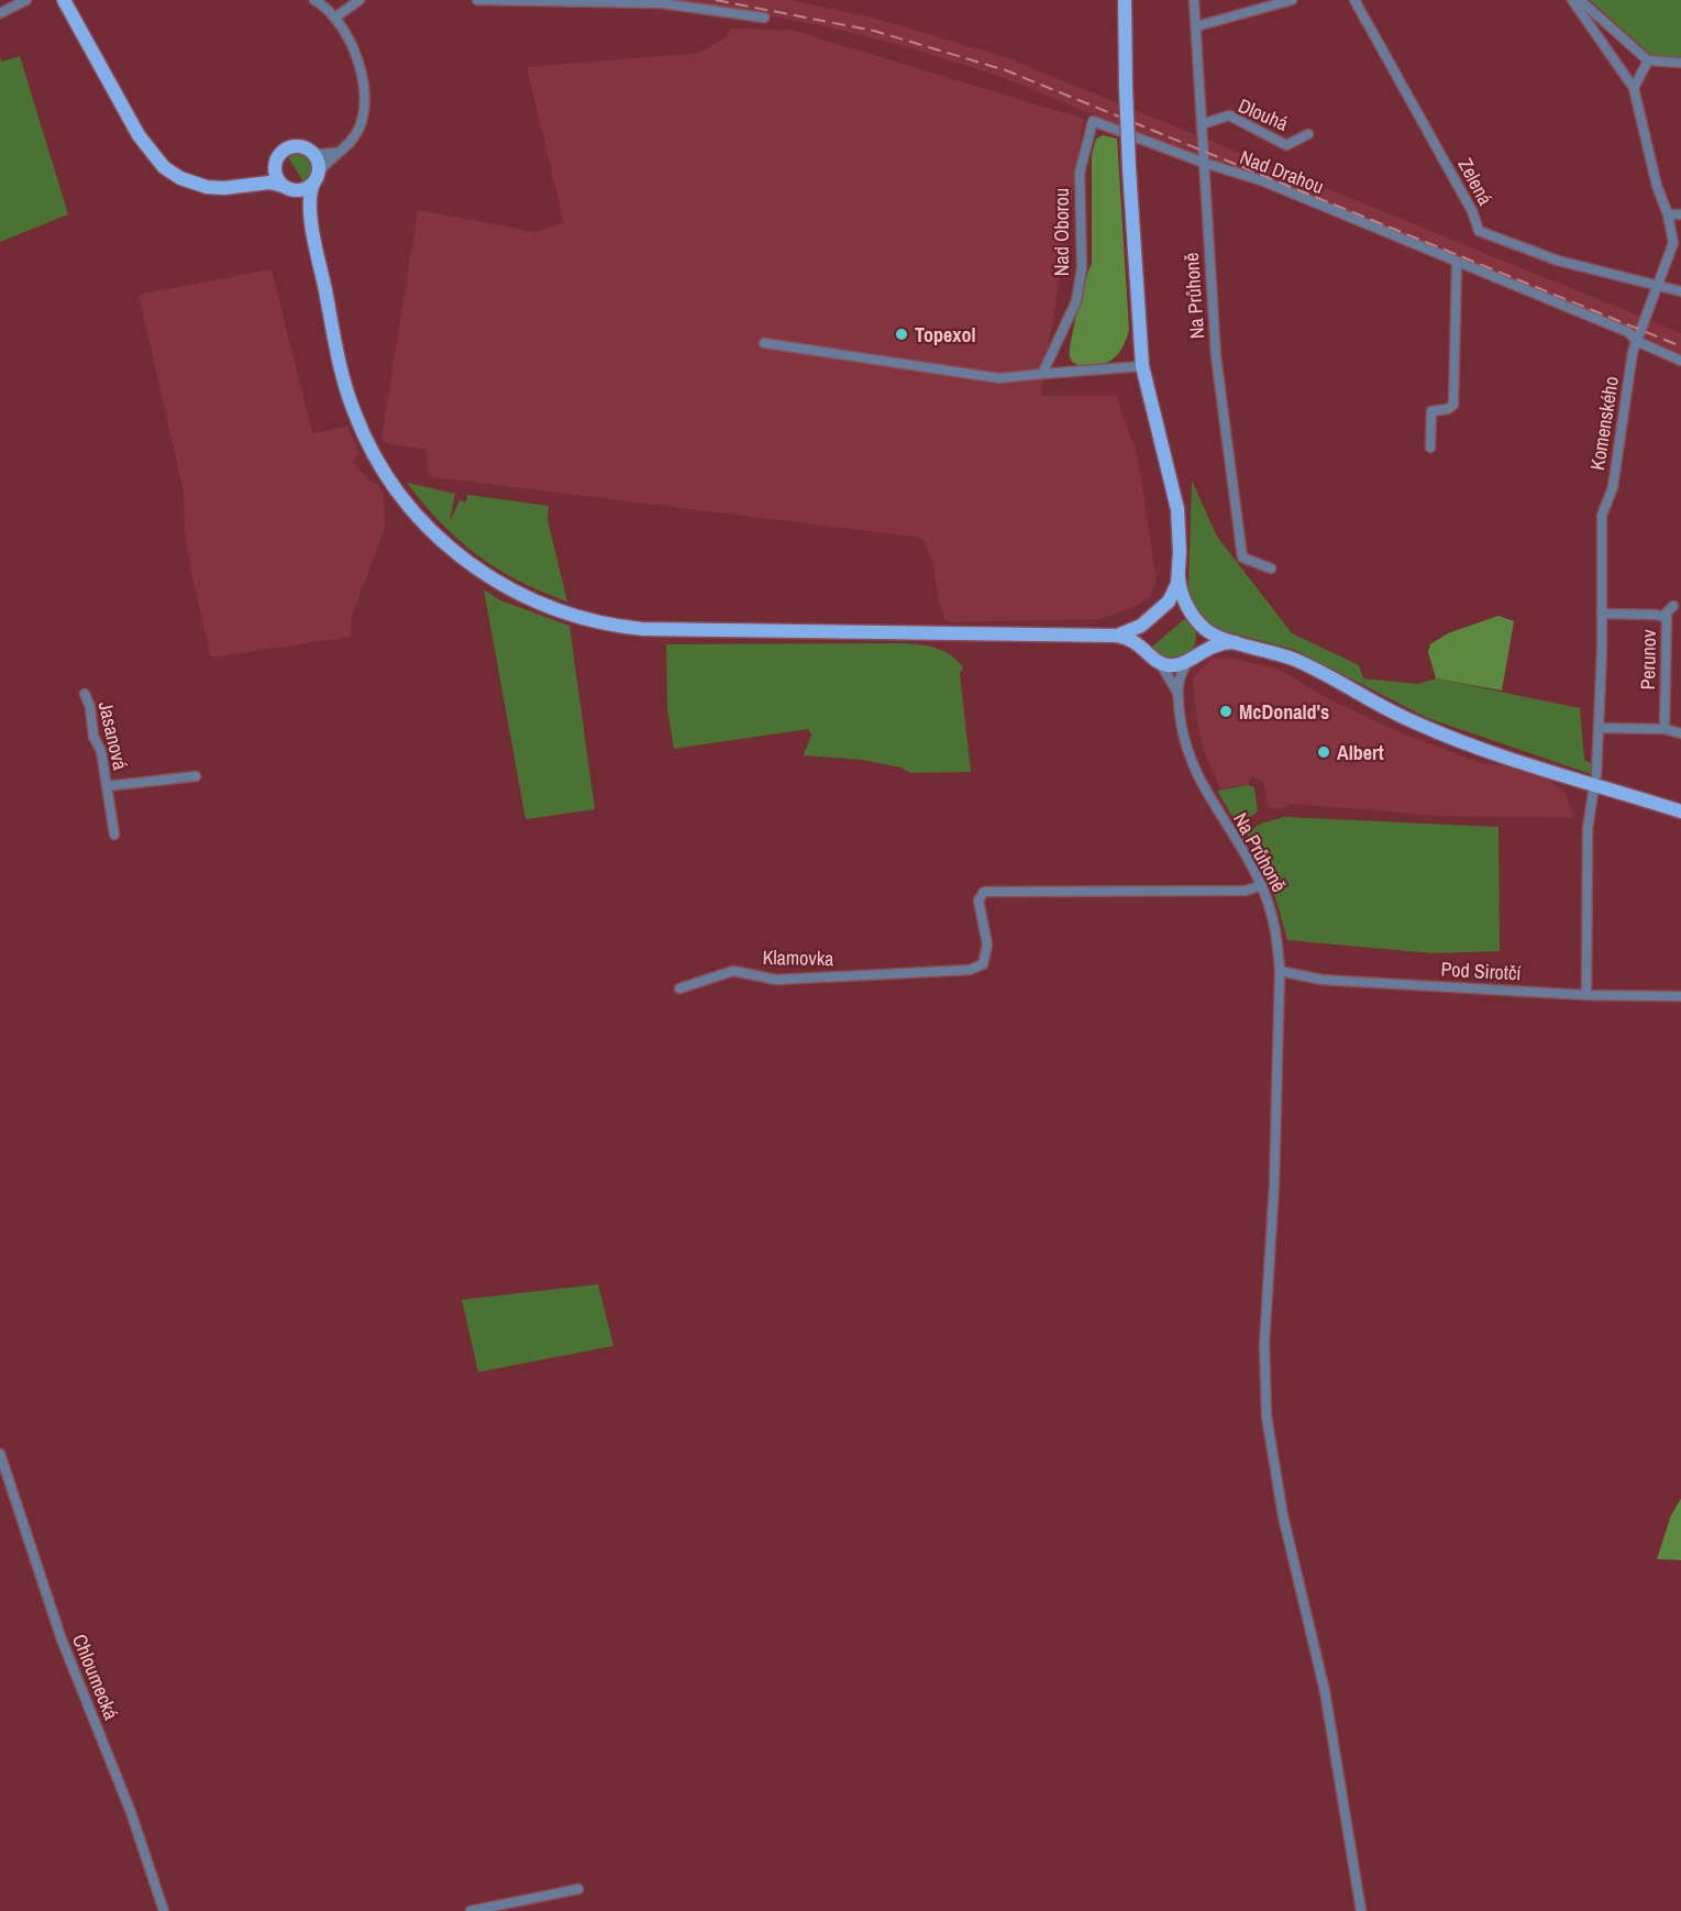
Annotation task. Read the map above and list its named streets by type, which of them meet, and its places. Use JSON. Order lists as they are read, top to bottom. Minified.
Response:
{"streets":{"street":["Dlouhá","Nad Drahou","Zelená","Nad Oborou","Na Průhoně","Komenského","Perunov","Jasanová","Klamovka","Pod Sirotčí","Chloumecká"]},"crossings":[["Dlouhá","Na Průhoně"],["Nad Drahou","Nad Oborou"],["Nad Drahou","Na Průhoně"],["Nad Drahou","Komenského"],["Zelená","Komenského"],["Na Průhoně","Klamovka"],["Na Průhoně","Pod Sirotčí"],["Komenského","Perunov"]],"places":["Topexol","McDonald's","Albert"]}
